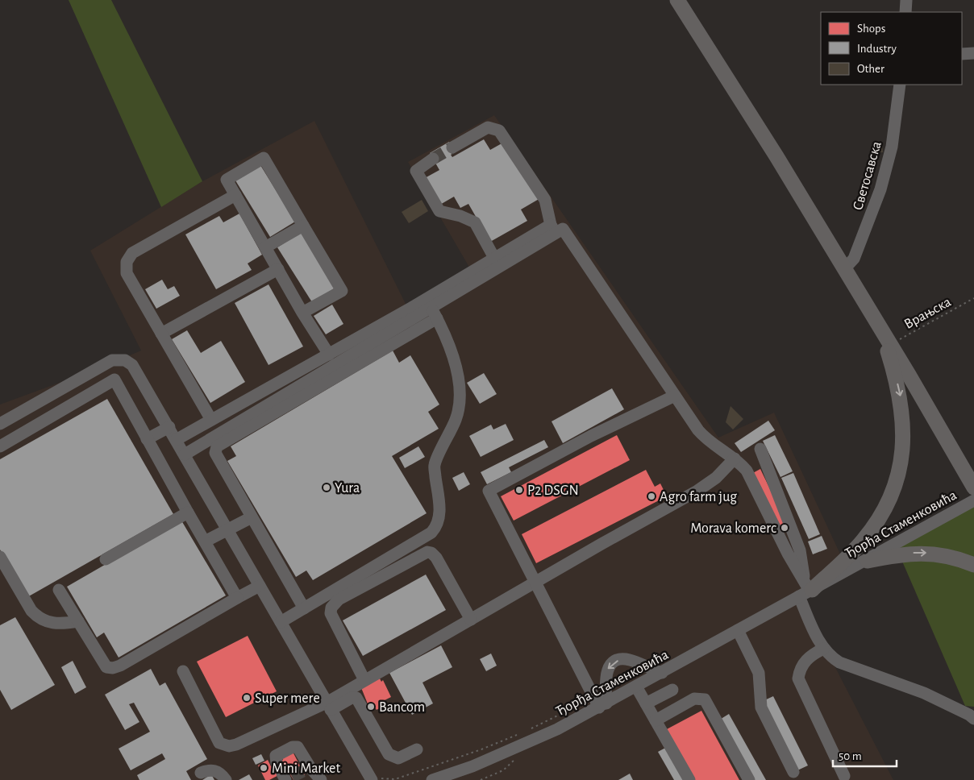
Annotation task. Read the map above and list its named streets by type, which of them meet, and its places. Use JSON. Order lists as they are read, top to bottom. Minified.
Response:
{"streets":{"street":["Светосавска","Ђорђа Стаменковића"],"path":["Врањска"]},"places":["Yura","P2 DSGN","Agro farm jug","Morava komerc","Super mere","Bancom","Mini Market"],"legend":["Shops","Industry","Other"],"scale_bar":"50 m"}
